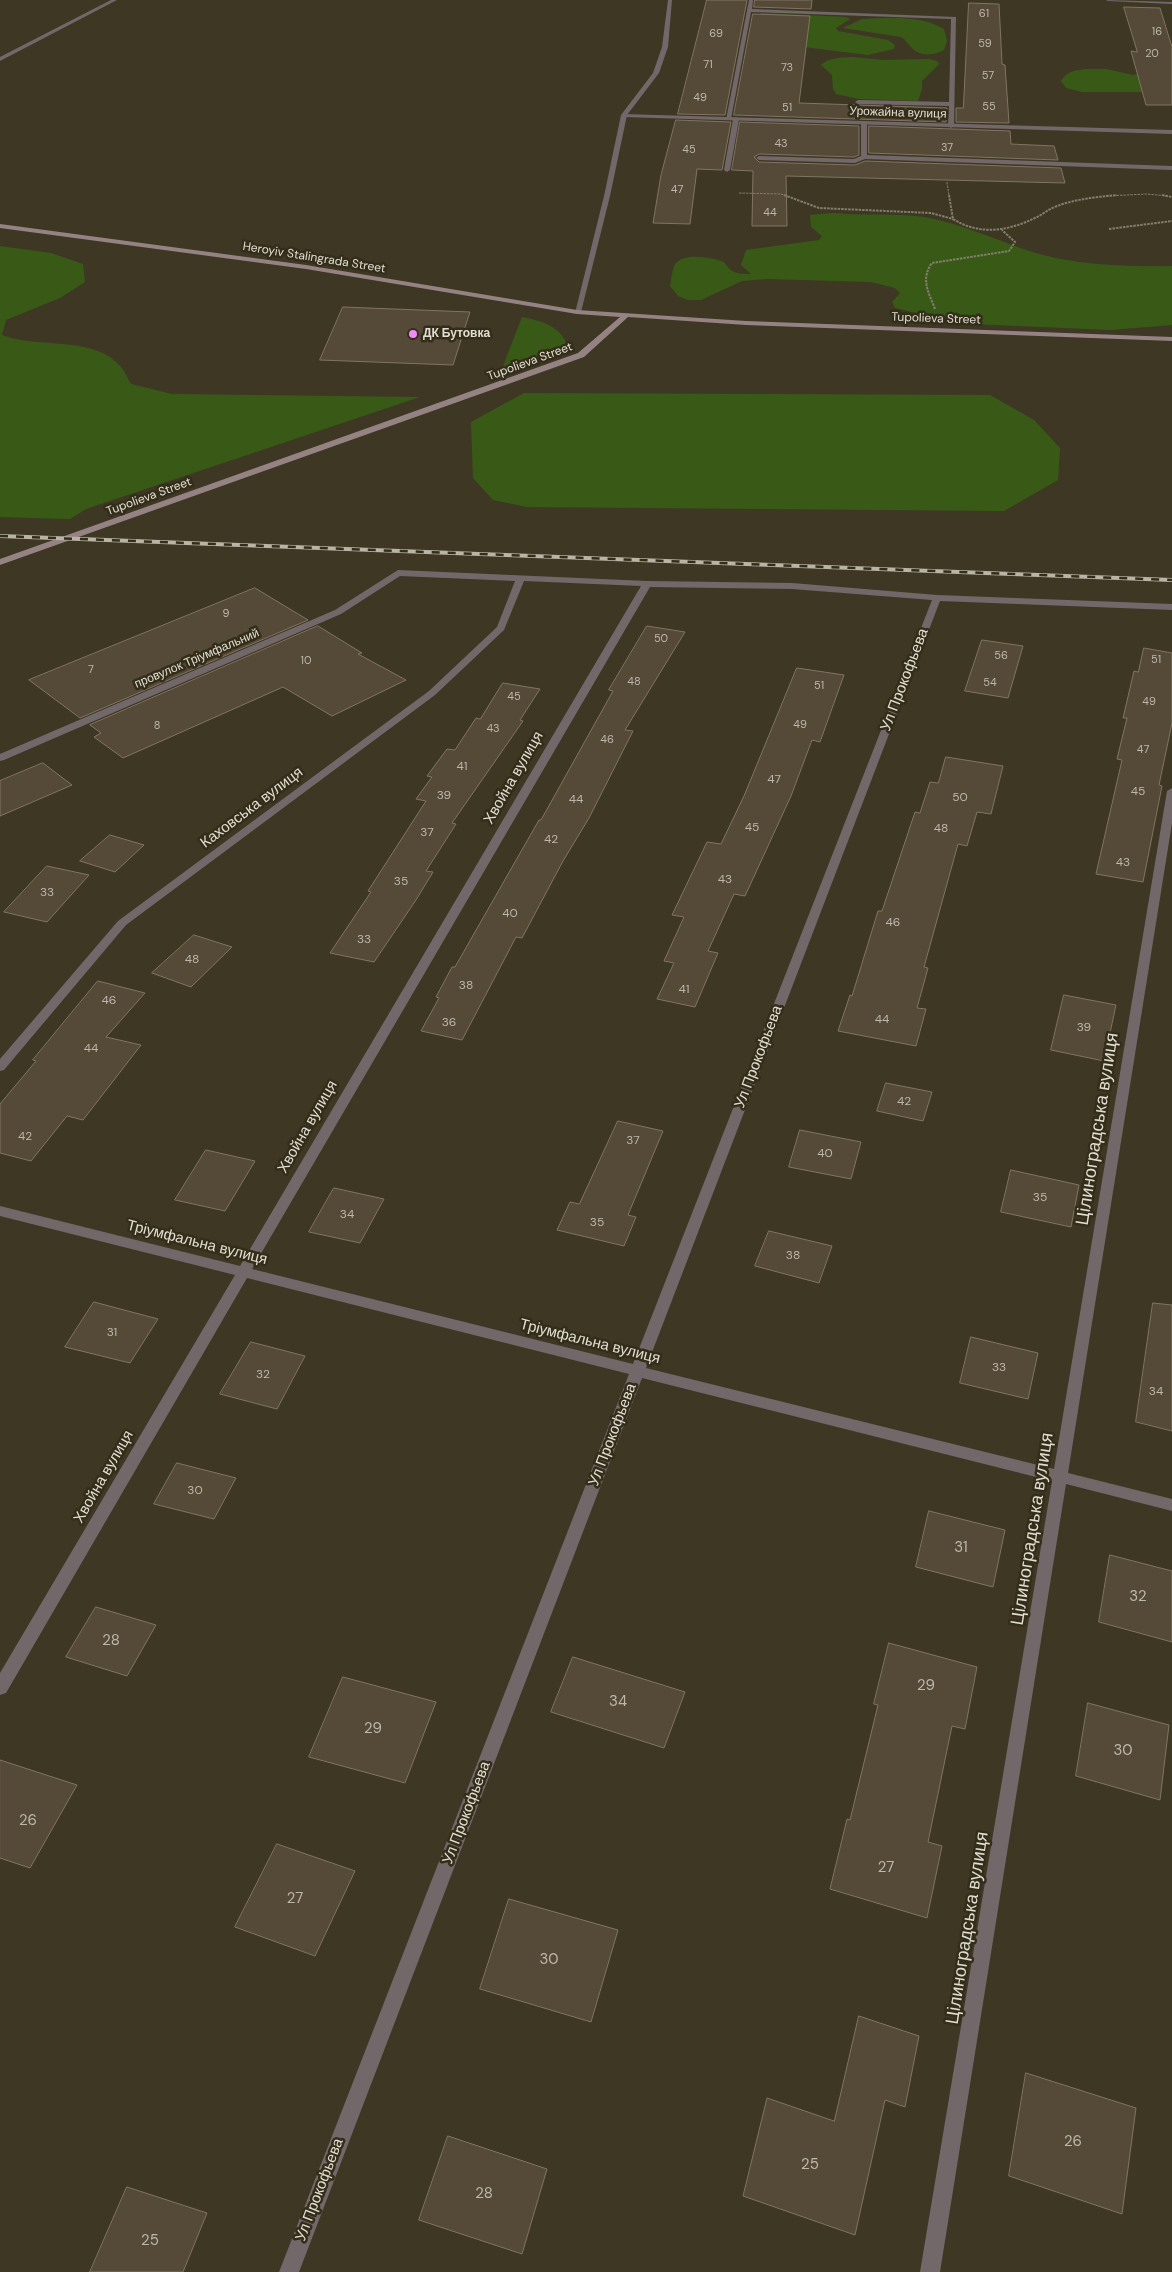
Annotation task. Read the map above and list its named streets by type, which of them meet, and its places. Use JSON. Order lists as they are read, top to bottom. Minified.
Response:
{"streets":{"main road":["Heroyiv Stalingrada Street","Tupolieva Street"],"street":["Урожайна вулиця","провулок Тріумфальний","Ул Прокофьева","Хвойна вулиця","Каховська вулиця","Цілиноградська вулиця","Тріумфальна вулиця"]},"crossings":[["Heroyiv Stalingrada Street","Tupolieva Street"],["провулок Тріумфальний","Каховська вулиця"],["Ул Прокофьева","Тріумфальна вулиця"],["Хвойна вулиця","Тріумфальна вулиця"],["Цілиноградська вулиця","Тріумфальна вулиця"]],"places":["ДК Бутовка"],"house_numbers":["61","16","69","59","20","71","73","57","49","55","51","43","37","45","47","44","9","50","56","51","10","7","48","54","51","45","49","49","8","43","46","47","41","47","45","39","50","44","45","48","37","42","43","43","35","33","40","46","33","48","38","41","46","44","36","39","44","42","42","37","40","35","34","35","38","31","33","32","34","30","31","32","28","29","34","29","30","26","27","27","30","26","25","28","25"]}
